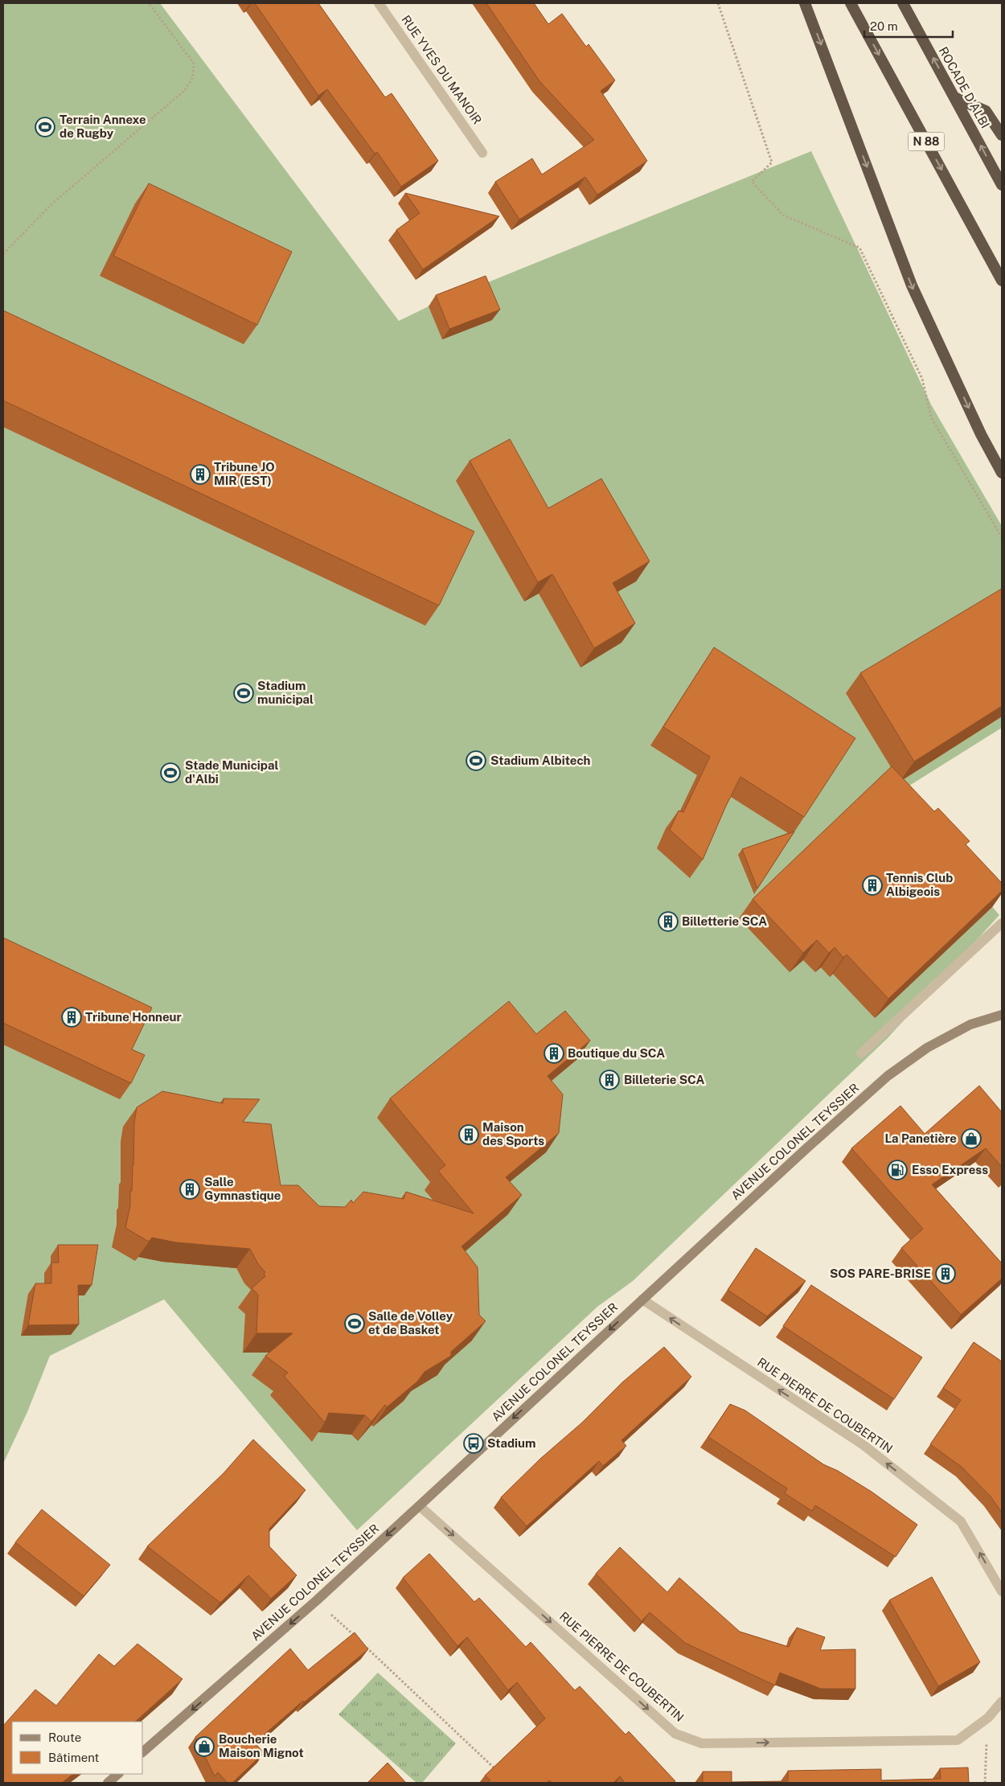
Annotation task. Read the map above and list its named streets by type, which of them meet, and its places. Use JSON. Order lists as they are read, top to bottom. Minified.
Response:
{"streets":{"highway":["ROCADE D'ALBI","N 88"],"main road":["AVENUE COLONEL TEYSSIER"],"street":["RUE YVES DU MANOIR","RUE PIERRE DE COUBERTIN"]},"crossings":[["AVENUE COLONEL TEYSSIER","RUE PIERRE DE COUBERTIN"]],"one_way":["AVENUE COLONEL TEYSSIER"],"places":{"sports":["Terrain Annexe de Rugby","Stadium municipal","Stadium Albitech","Stade Municipal d'Albi","Salle de Volley et de Basket"],"building":["Tribune JO MIR (EST)","Tennis Club Albigeois","Billetterie SCA","Tribune Honneur","Boutique du SCA","Billeterie SCA","Maison des Sports","Salle Gymnastique","SOS PARE-BRISE"],"shop":["La Panetière","Boucherie Maison Mignot"],"fuel station":["Esso Express"],"bus stop":["Stadium"]},"legend":["Route","Bâtiment"],"scale_bar":"20 m"}
